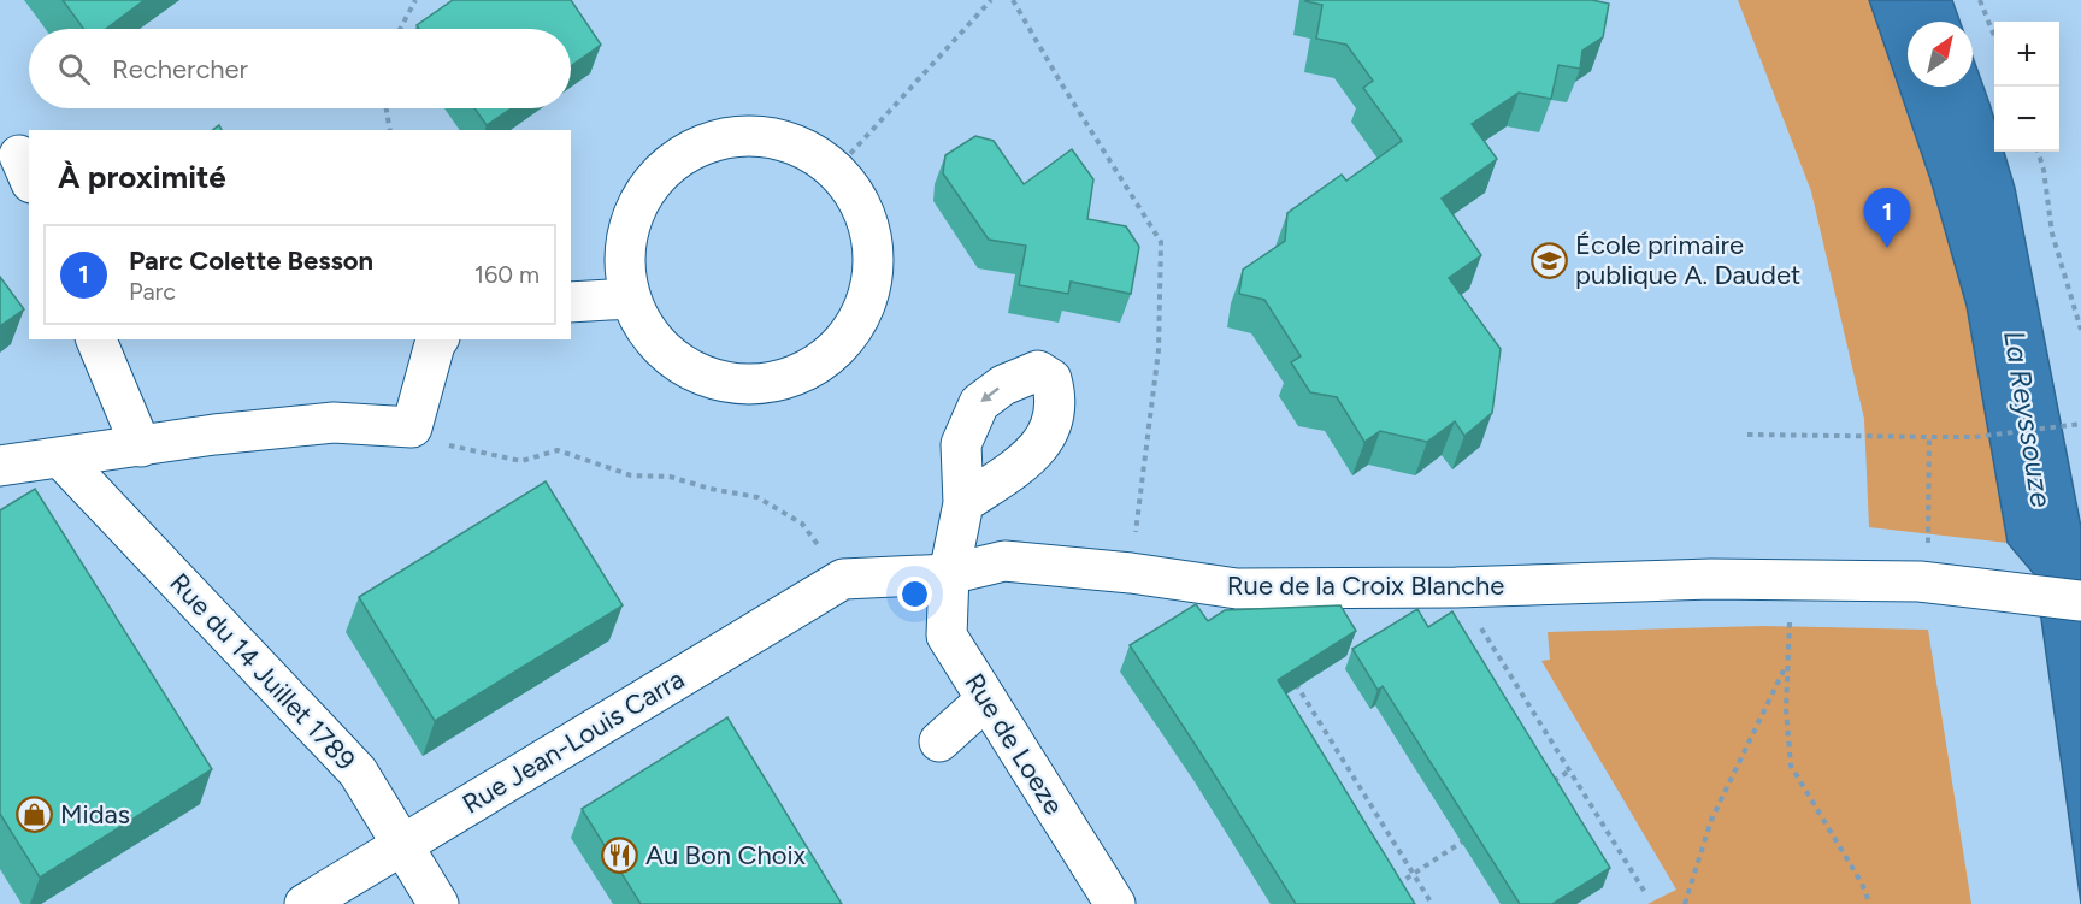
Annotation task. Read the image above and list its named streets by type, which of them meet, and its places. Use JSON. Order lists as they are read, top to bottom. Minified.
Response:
{"streets":{"street":["Rue de la Croix Blanche","Rue du 14 Juillet 1789","Rue Jean-Louis Carra","Rue de Loeze"]},"crossings":[["Rue de la Croix Blanche","Rue Jean-Louis Carra"],["Rue de la Croix Blanche","Rue de Loeze"],["Rue du 14 Juillet 1789","Rue Jean-Louis Carra"]],"water":["La Reyssouze"],"places":{"school or university":["École primaire publique A. Daudet"],"shop":["Midas"],"restaurant":["Au Bon Choix"]},"north":"top right","page":{"map_buttons":["+","−"],"search":"Rechercher","heading":"À proximité","pins":"1","list":[{"mark":"1","name":"Parc Colette Besson","note":"Parc","value":"160 m"}]}}
